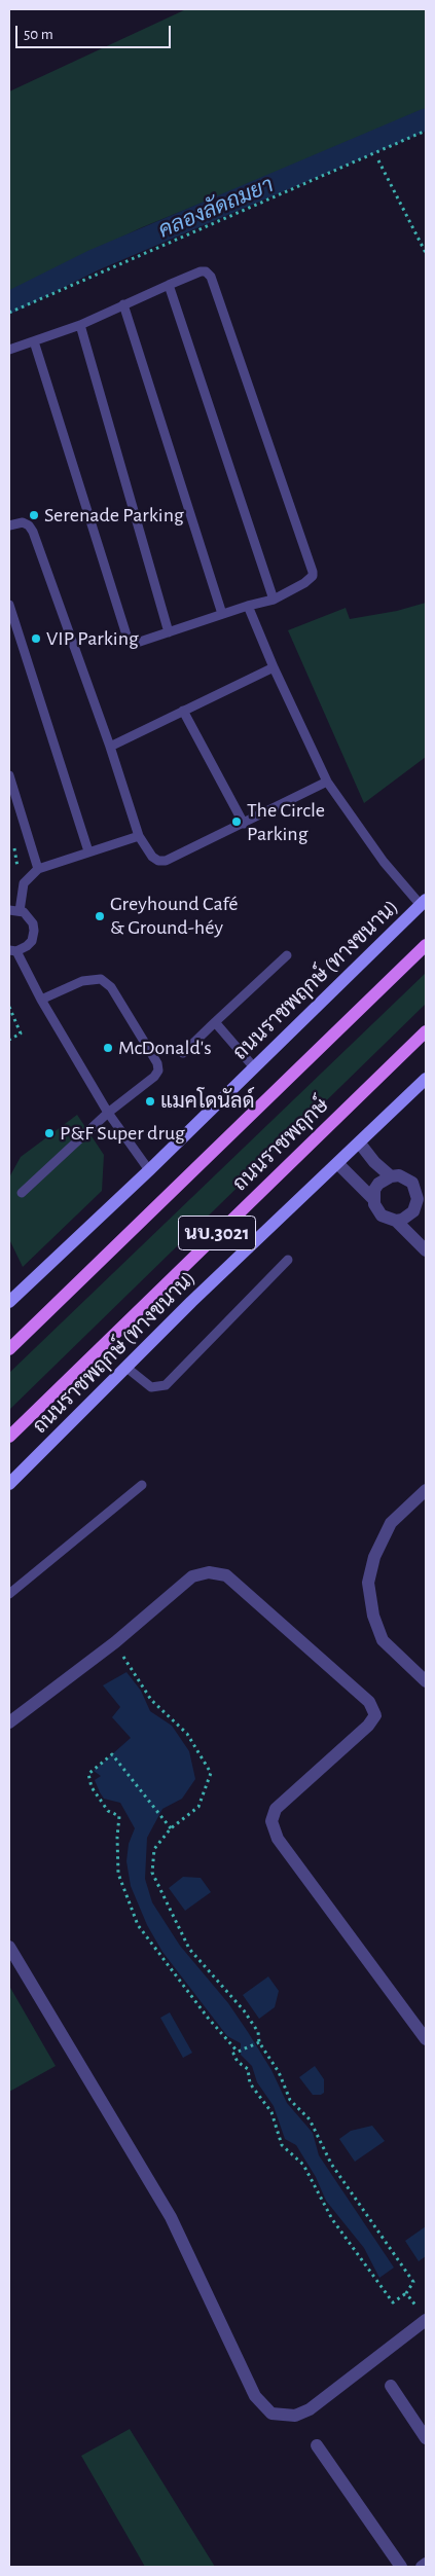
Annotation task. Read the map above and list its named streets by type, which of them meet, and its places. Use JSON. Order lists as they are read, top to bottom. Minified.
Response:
{"streets":{"main road":["ถนนราชพฤกษ์ (ทางขนาน)","ถนนราชพฤกษ์","นบ.3021"]},"water":["คลองลัดถมยา"],"places":["Serenade Parking","VIP Parking","The Circle Parking","Greyhound Café & Ground-héy","McDonald's","แมคโดนัลด์","P&F Super drug"],"scale_bar":"50 m"}
